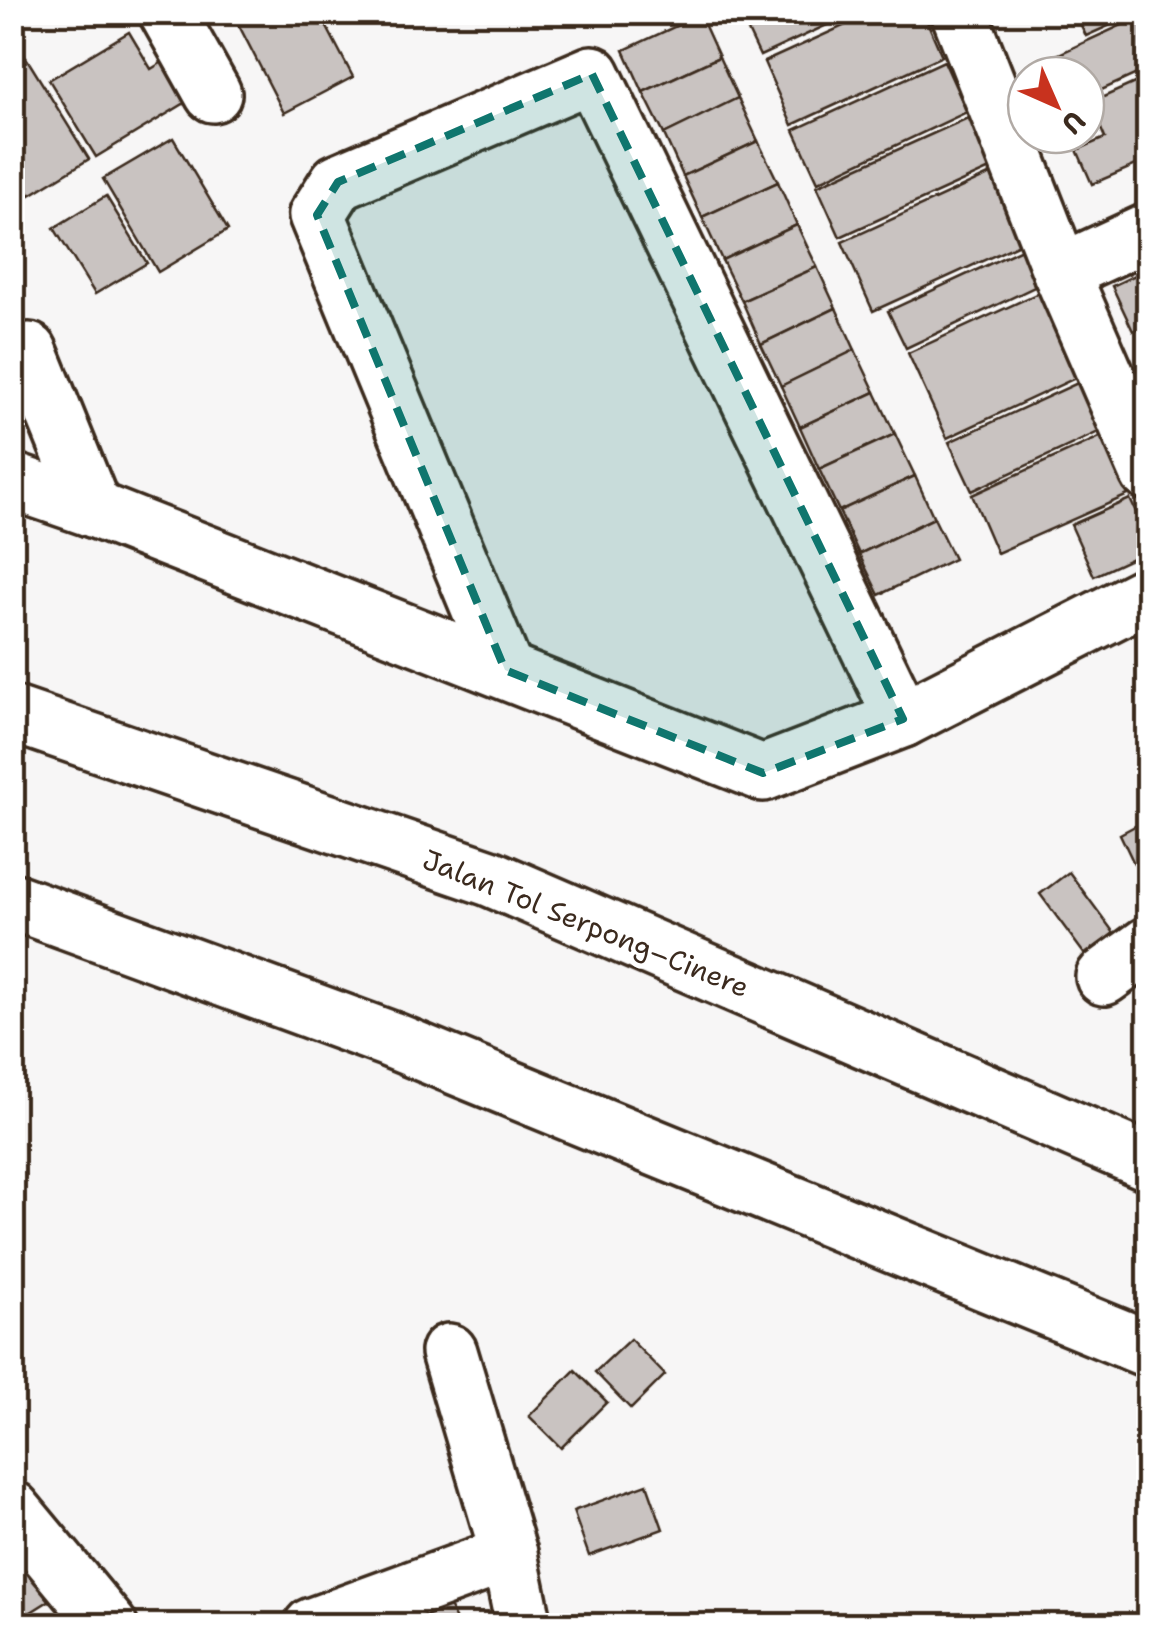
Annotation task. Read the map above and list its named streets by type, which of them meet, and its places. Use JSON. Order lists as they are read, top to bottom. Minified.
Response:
{"streets":{"main road":["Jalan Tol Serpong–Cinere"]},"north":"bottom right"}
